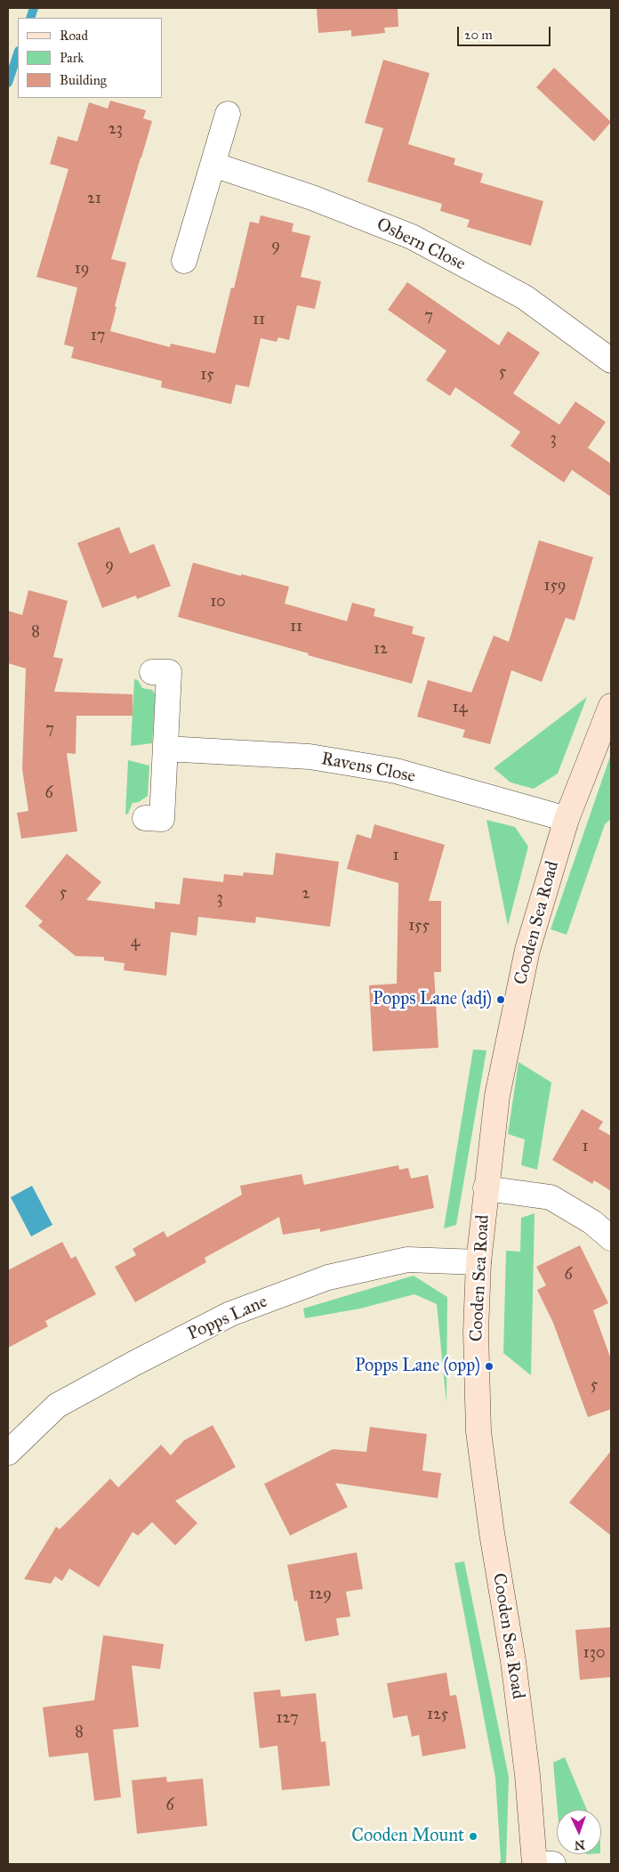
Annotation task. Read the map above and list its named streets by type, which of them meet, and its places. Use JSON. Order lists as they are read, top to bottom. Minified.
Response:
{"streets":{"main road":["Cooden Sea Road"],"street":["Osbern Close","Ravens Close","Popps Lane"]},"crossings":[["Ravens Close","Cooden Sea Road"],["Cooden Sea Road","Popps Lane"]],"places":["Popps Lane (adj)","Popps Lane (opp)","Cooden Mount"],"house_numbers":["23","21","9","19","7","11","17","5","15","3","9","159","10","11","8","12","14","7","6","1","5","2","3","155","4","1","6","5","129","130","125","127","8","6"],"legend":["Road","Park","Building"],"scale_bar":"20 m","north":"bottom"}
